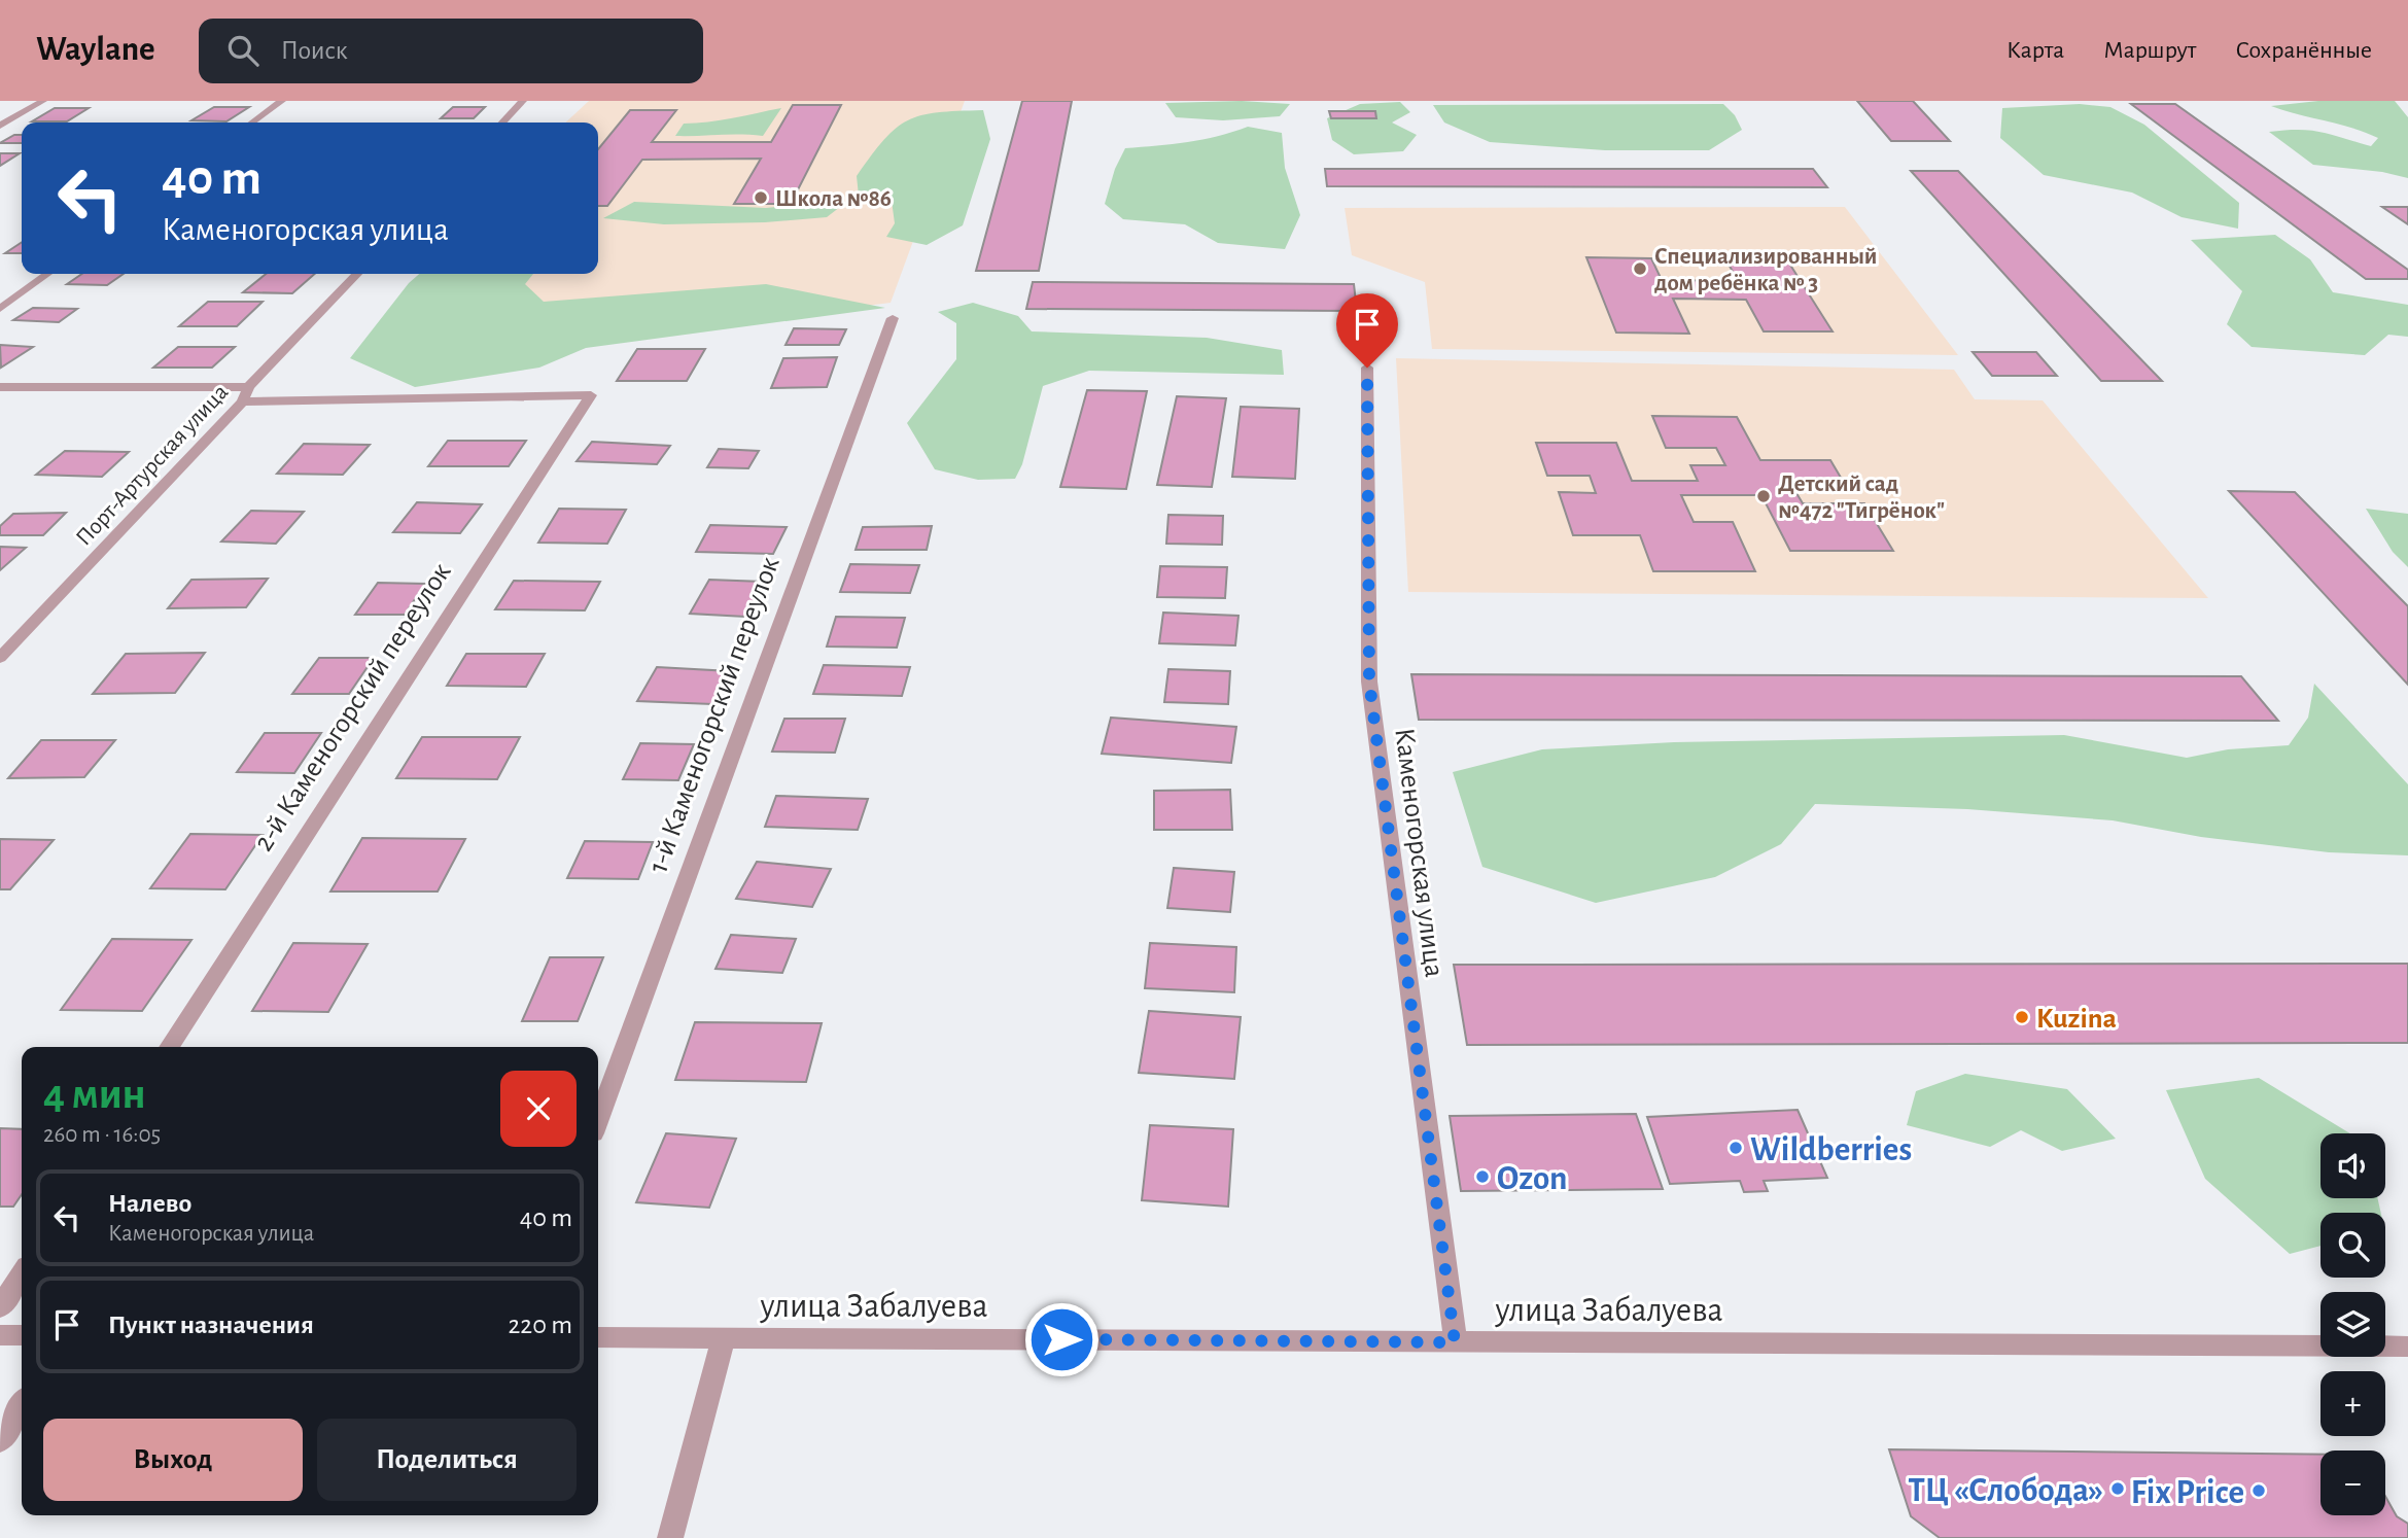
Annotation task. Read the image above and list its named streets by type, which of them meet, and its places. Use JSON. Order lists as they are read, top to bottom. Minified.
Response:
{"streets":{"street":["Порт-Артурская улица","2-й Каменогорский переулок","1-й Каменогорский переулок","Каменогорская улица","улица Забалуева"]},"crossings":[["Порт-Артурская улица","2-й Каменогорский переулок"],["Каменогорская улица","улица Забалуева"]],"places":["Школа №86","Специализированный дом ребёнка № 3","Детский сад №472 \"Тигрёнок\"","Kuzina","Wildberries","Ozon","ТЦ «Слобода»","Fix Price"],"page":{"header":"Waylane","search":"Поиск","nav":["Карта","Маршрут","Сохранённые"],"turn":["40 m","Каменогорская улица"],"heading":["4 мин","260 m · 16:05"],"map_buttons":["+","−"],"list":[{"name":"Налево","note":"Каменогорская улица","value":"40 m"},{"name":"Пункт назначения","value":"220 m"}],"buttons":["Выход","Поделиться"]}}
